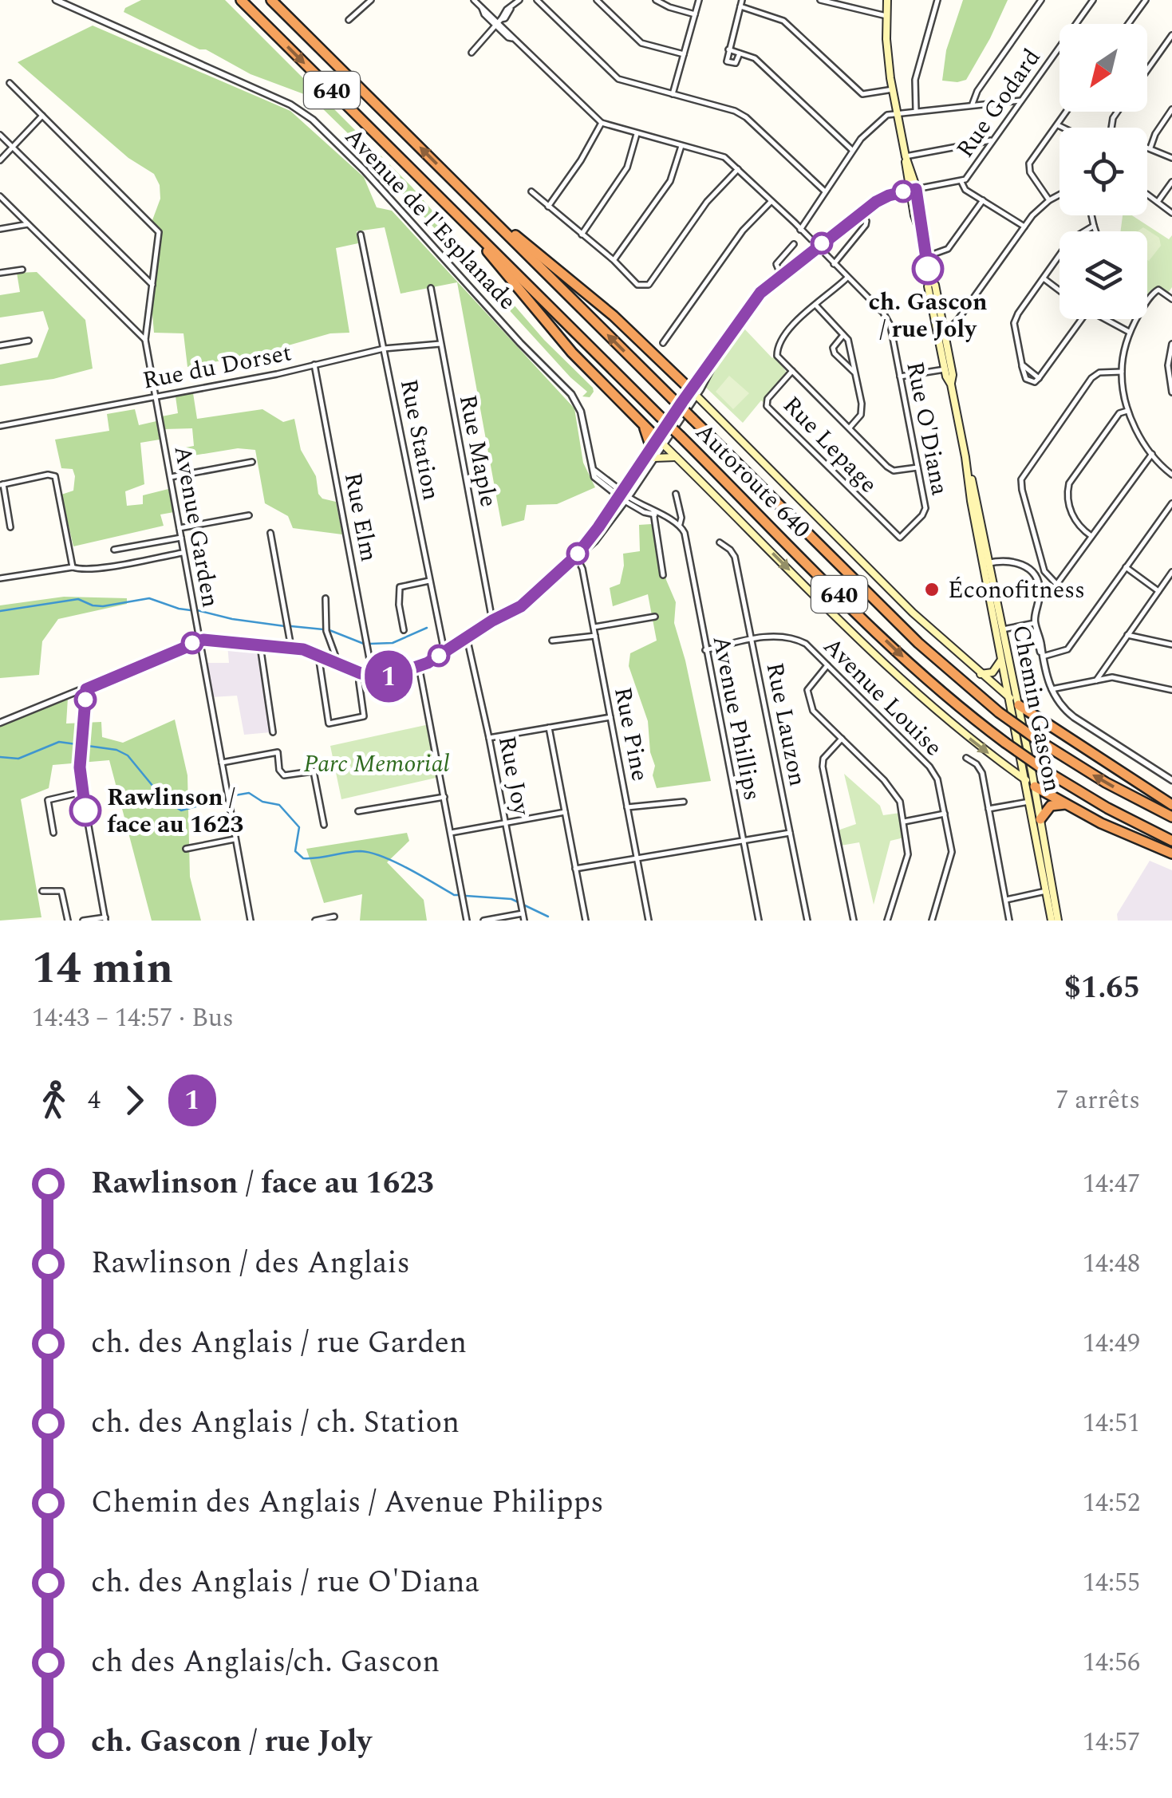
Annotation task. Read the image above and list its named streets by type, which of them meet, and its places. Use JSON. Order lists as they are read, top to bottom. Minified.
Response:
{"streets":{"highway":["640","Autoroute 640"],"main road":["Chemin Gascon"],"street":["Rue Godard","Avenue de l'Esplanade","Rue du Dorset","Rue O'Diana","Rue Station","Rue Lepage","Rue Maple","Rue Elm","Avenue Garden","Avenue Louise","Avenue Phillips","Rue Lauzon","Rue Pine","Rue Joy"]},"crossings":[["Rue Godard","Chemin Gascon"],["Rue du Dorset","Rue Station"],["Rue du Dorset","Rue Maple"],["Rue du Dorset","Rue Elm"],["Rue du Dorset","Avenue Garden"],["Rue O'Diana","Rue Lepage"],["Avenue Louise","Avenue Phillips"],["Avenue Louise","Rue Lauzon"]],"parks":["Parc Memorial"],"places":["ch. Gascon / rue Joly","Éconofitness","Rawlinson / face au 1623"],"lines":["bus line 1"],"north":"bottom left","page":{"on_map":"1","heading":["14 min","14:43 – 14:57 · Bus","$1.65"],"legs":["4","1","7 arrêts"],"list":[{"name":"Rawlinson / face au 1623","value":"14:47"},{"name":"Rawlinson / des Anglais","value":"14:48"},{"name":"ch. des Anglais / rue Garden","value":"14:49"},{"name":"ch. des Anglais / ch. Station","value":"14:51"},{"name":"Chemin des Anglais / Avenue Philipps","value":"14:52"},{"name":"ch. des Anglais / rue O'Diana","value":"14:55"},{"name":"ch des Anglais/ch. Gascon","value":"14:56"},{"name":"ch. Gascon / rue Joly","value":"14:57"}]}}
